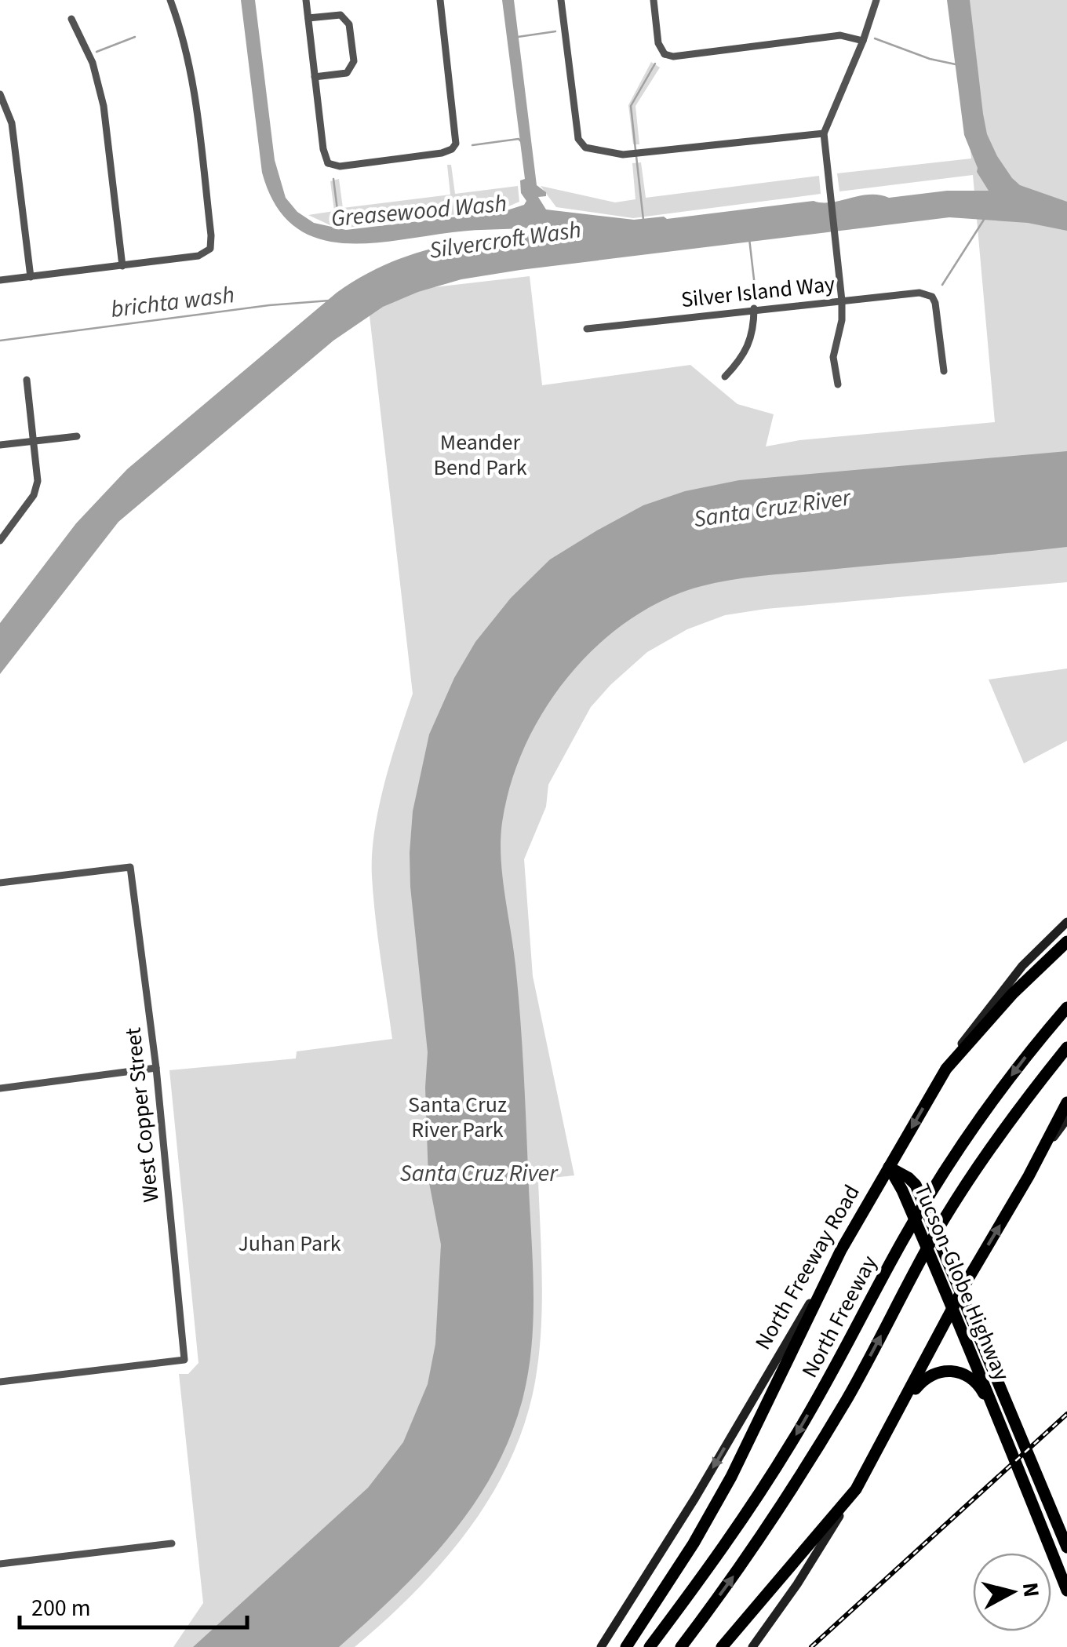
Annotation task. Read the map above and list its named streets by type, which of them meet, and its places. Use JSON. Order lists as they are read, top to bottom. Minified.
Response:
{"streets":{"highway":["North Freeway Road","Tucson-Globe Highway","North Freeway"],"street":["Silver Island Way","West Copper Street"]},"crossings":[["North Freeway Road","Tucson-Globe Highway"]],"one_way":["North Freeway Road"],"water":["Greasewood Wash","Silvercroft Wash","brichta wash","Santa Cruz River"],"parks":["Meander Bend Park","Santa Cruz River Park","Juhan Park"],"scale_bar":"200 m","north":"right"}
